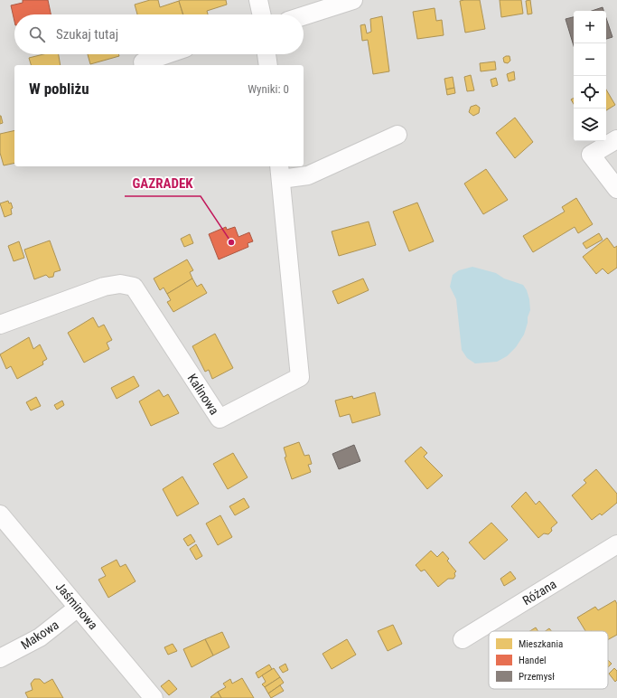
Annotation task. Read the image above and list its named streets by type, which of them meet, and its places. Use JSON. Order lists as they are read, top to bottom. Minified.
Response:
{"streets":{"street":["Kalinowa","Różana","Jaśminowa","Makowa"]},"crossings":[["Jaśminowa","Makowa"]],"places":["GAZRADEK"],"legend":["Mieszkania","Handel","Przemysł"],"page":{"map_buttons":["+","−"],"search":"Szukaj tutaj","heading":["W pobliżu","Wyniki: 0"]}}
